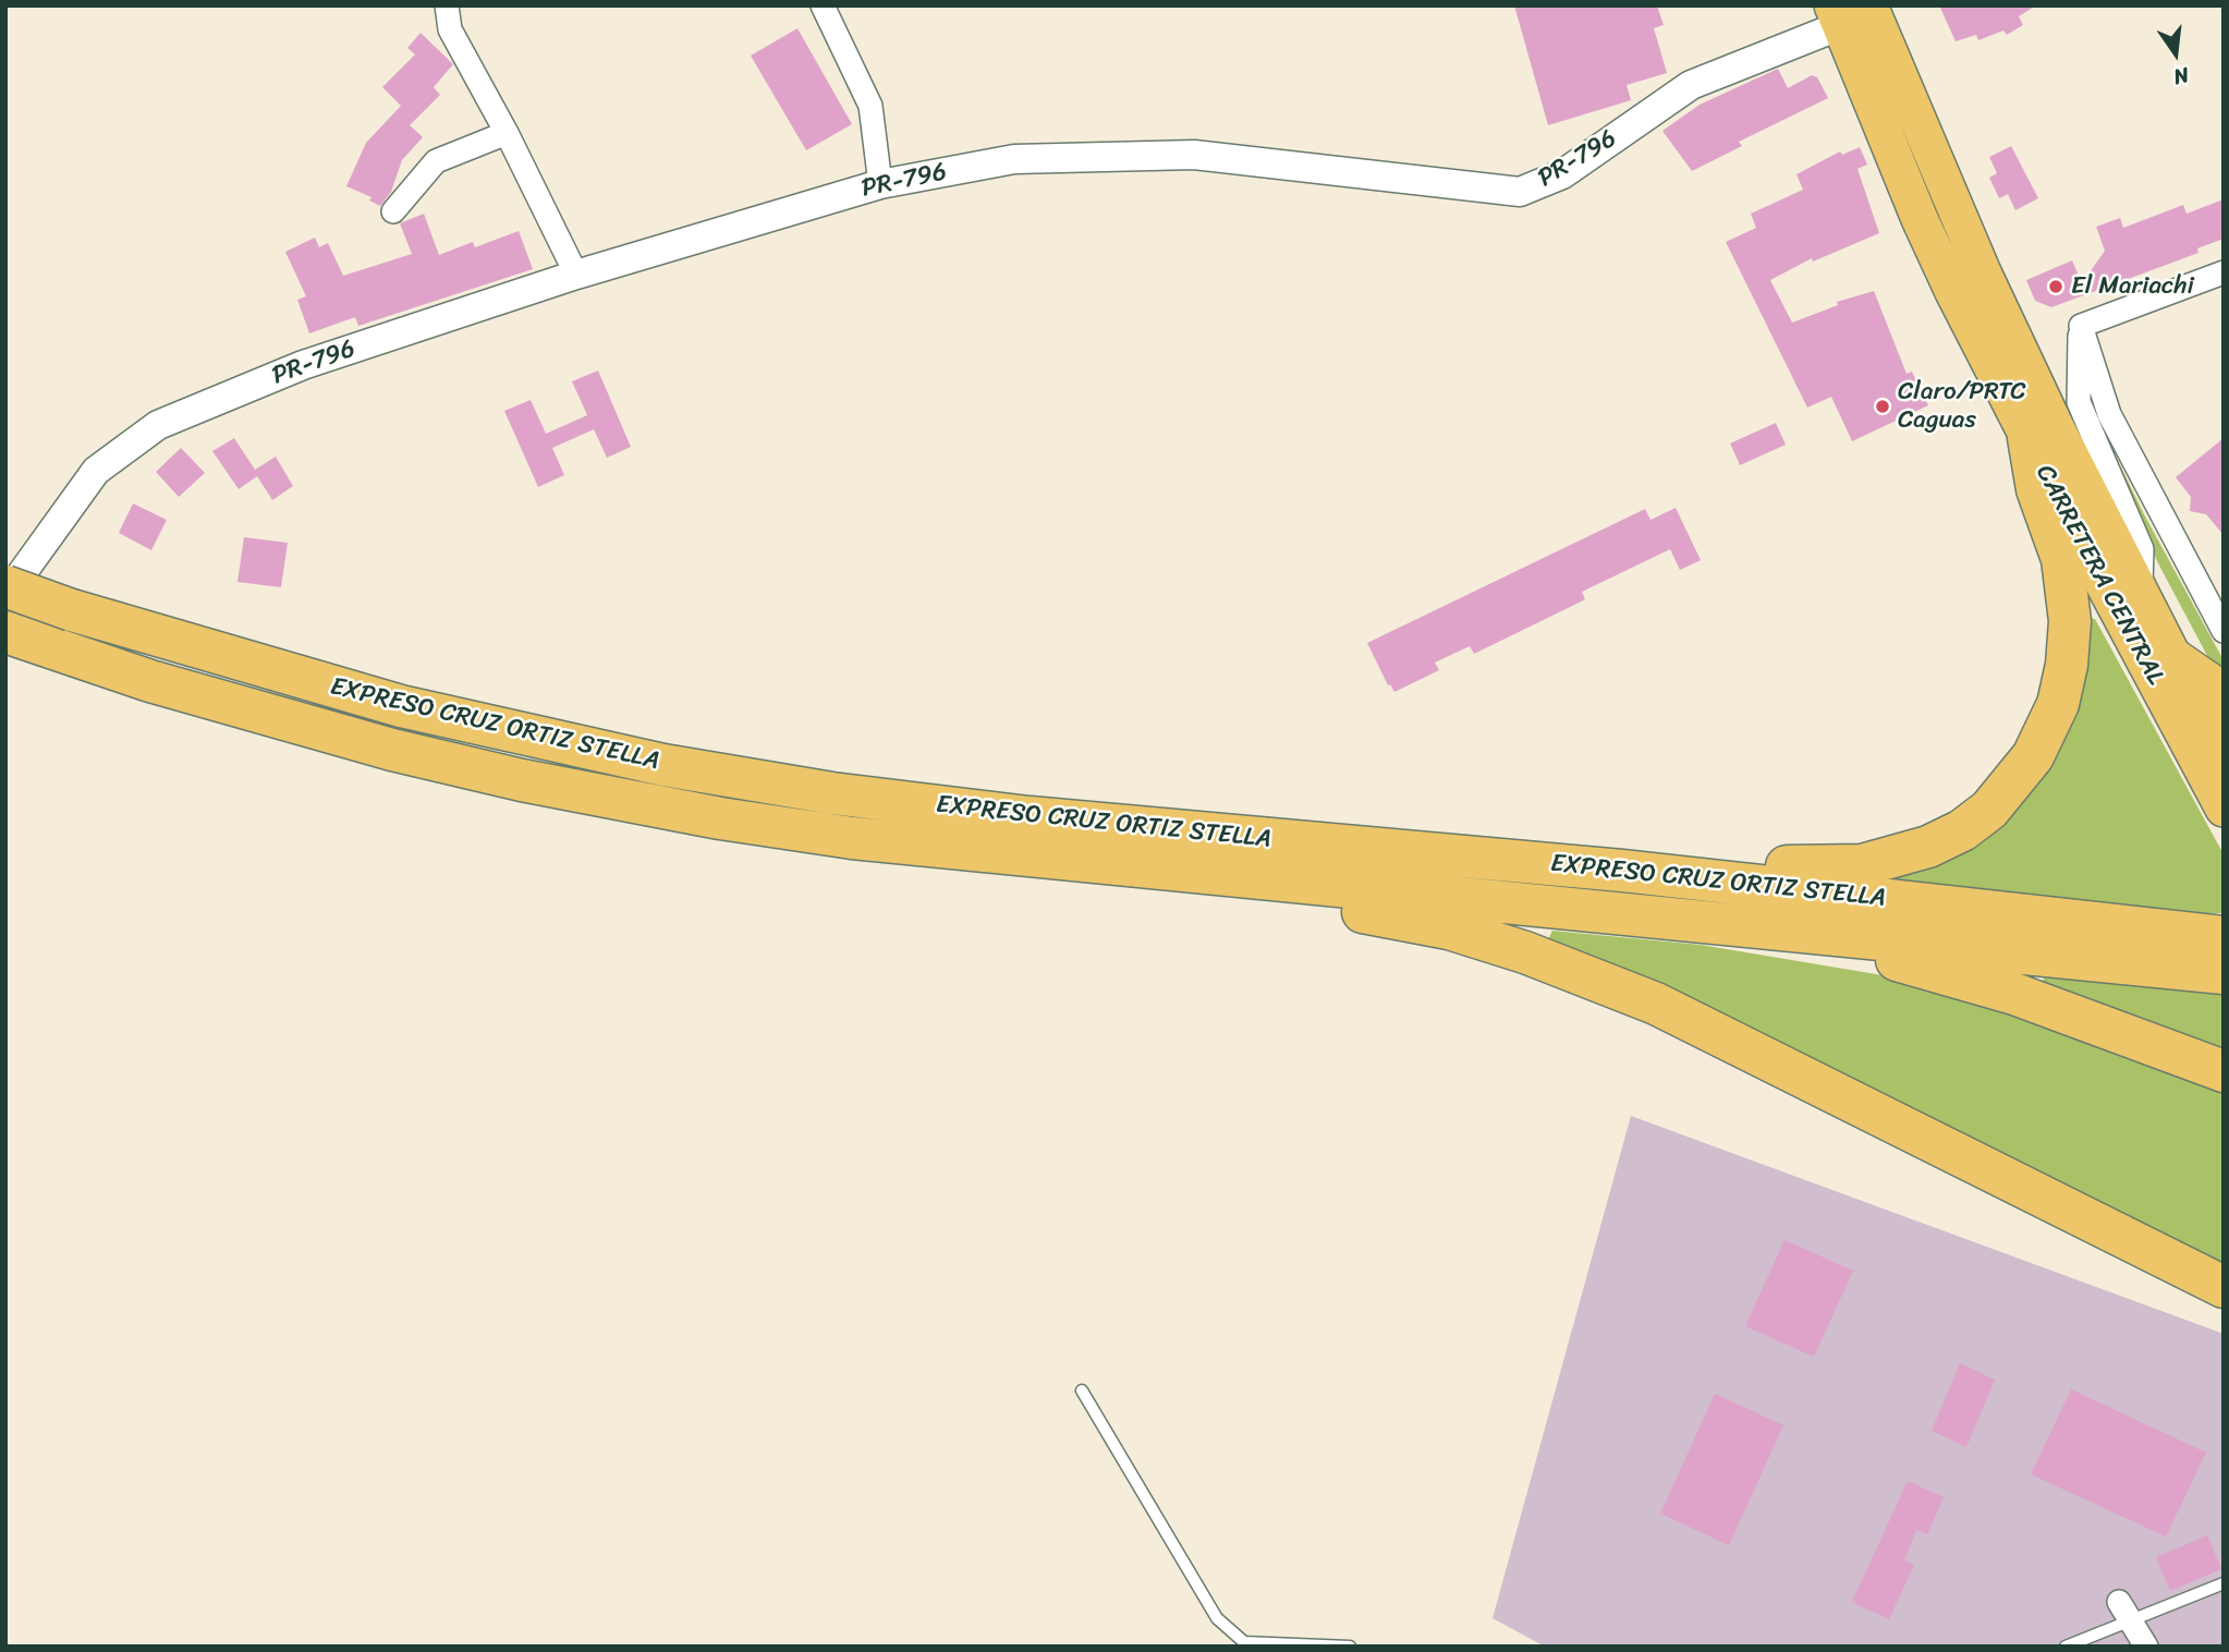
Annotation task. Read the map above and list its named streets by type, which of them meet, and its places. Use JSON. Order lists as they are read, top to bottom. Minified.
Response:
{"streets":{"highway":["EXPRESO CRUZ ORTIZ STELLA"],"main road":["CARRETERA CENTRAL"],"street":["PR-796"]},"crossings":[["PR-796","CARRETERA CENTRAL"]],"places":["El Mariachi","Claro/PRTC Caguas"],"north":"bottom"}
